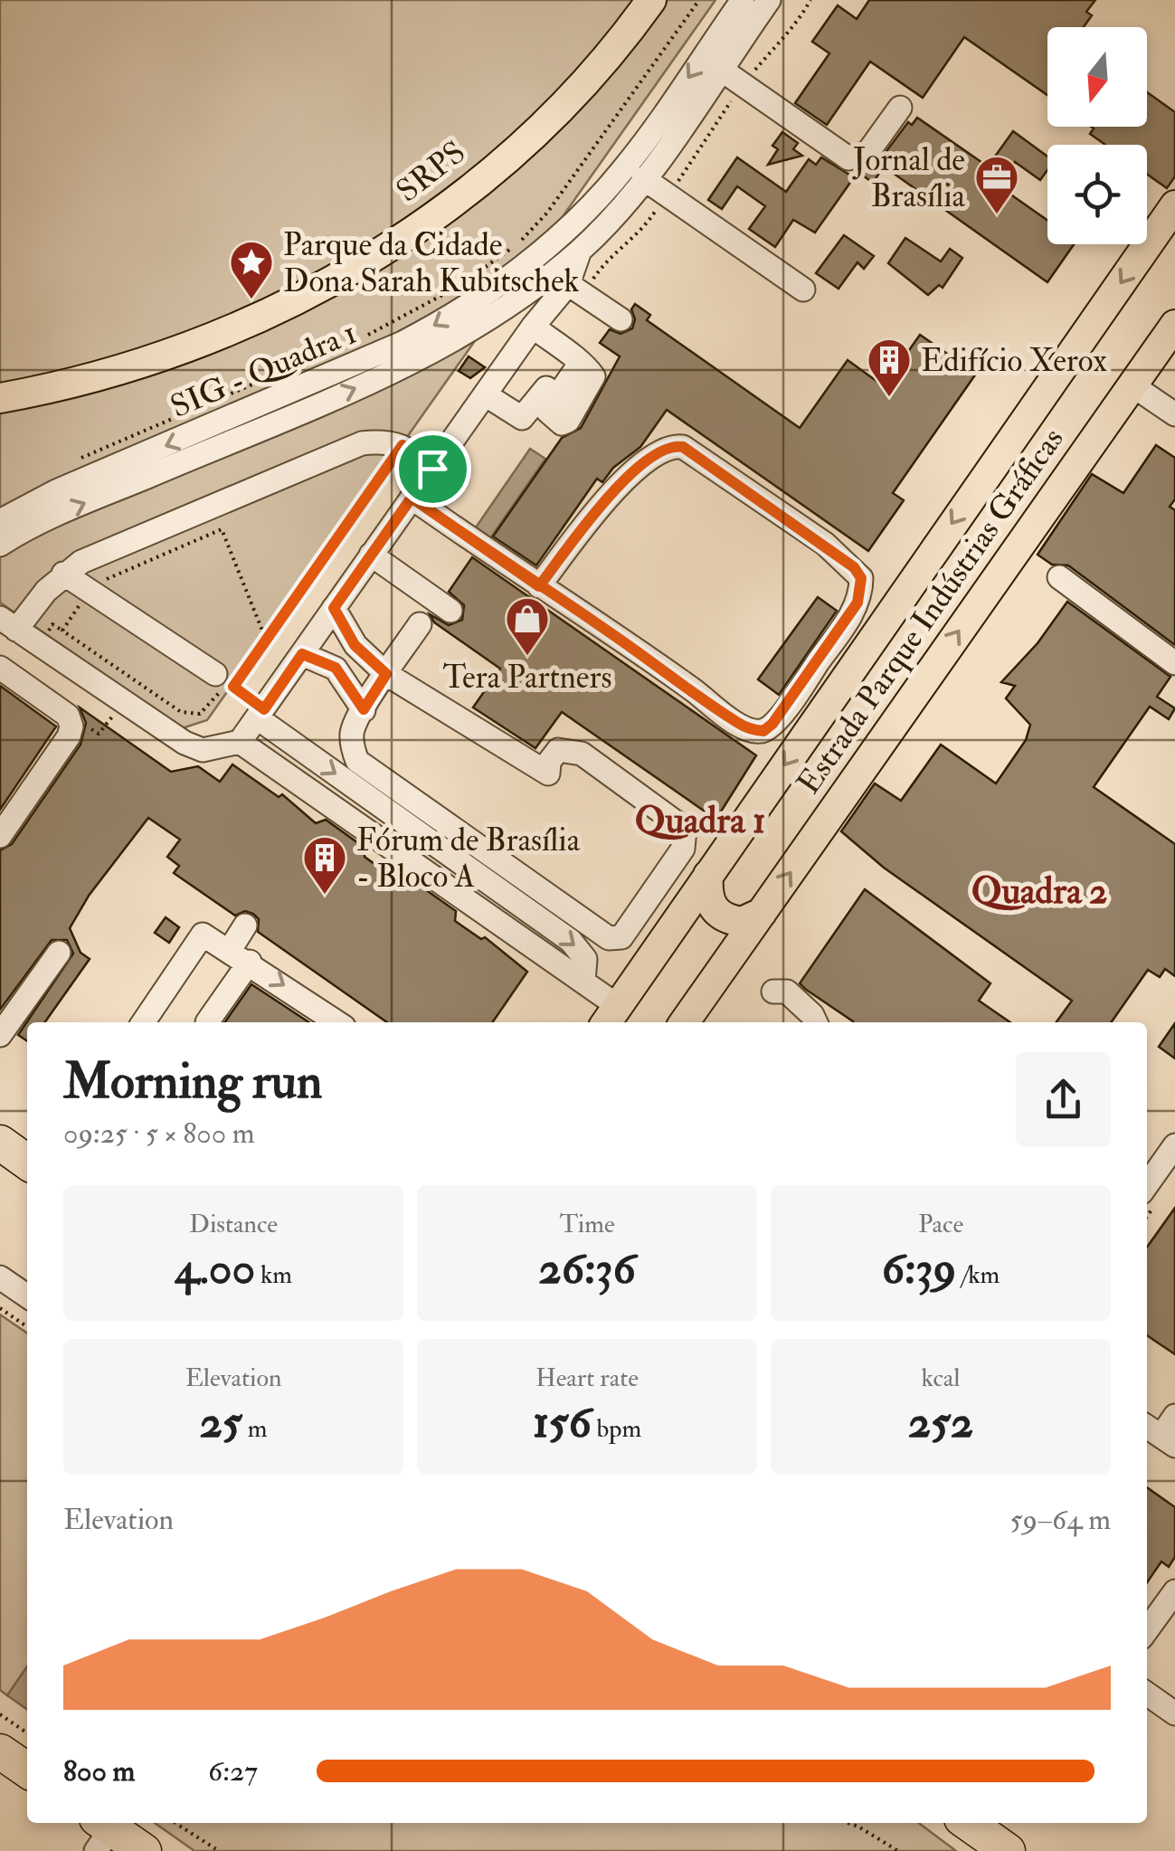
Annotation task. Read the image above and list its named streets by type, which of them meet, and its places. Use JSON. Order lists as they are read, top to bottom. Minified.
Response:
{"streets":{"main road":["SRPS","Estrada Parque Indústrias Gráficas"],"street":["SIG - Quadra 1"]},"districts":["Quadra 1","Quadra 2"],"places":{"office":["Jornal de Brasília"],"place":["Parque da Cidade Dona Sarah Kubitschek"],"building":["Edifício Xerox","Fórum de Brasília - Bloco A"],"shop":["Tera Partners"]},"north":"bottom","page":{"heading":["Morning run","09:25 · 5 × 800 m"],"stats":[["Distance","4.00 km"],["Time","26:36"],["Pace","6:39 /km"],["Elevation","25 m"],["Heart rate","156 bpm"],["kcal","252"]],"chart":["Elevation","59–64 m"],"list":[{"name":"800 m","note":"6:27"}]}}
